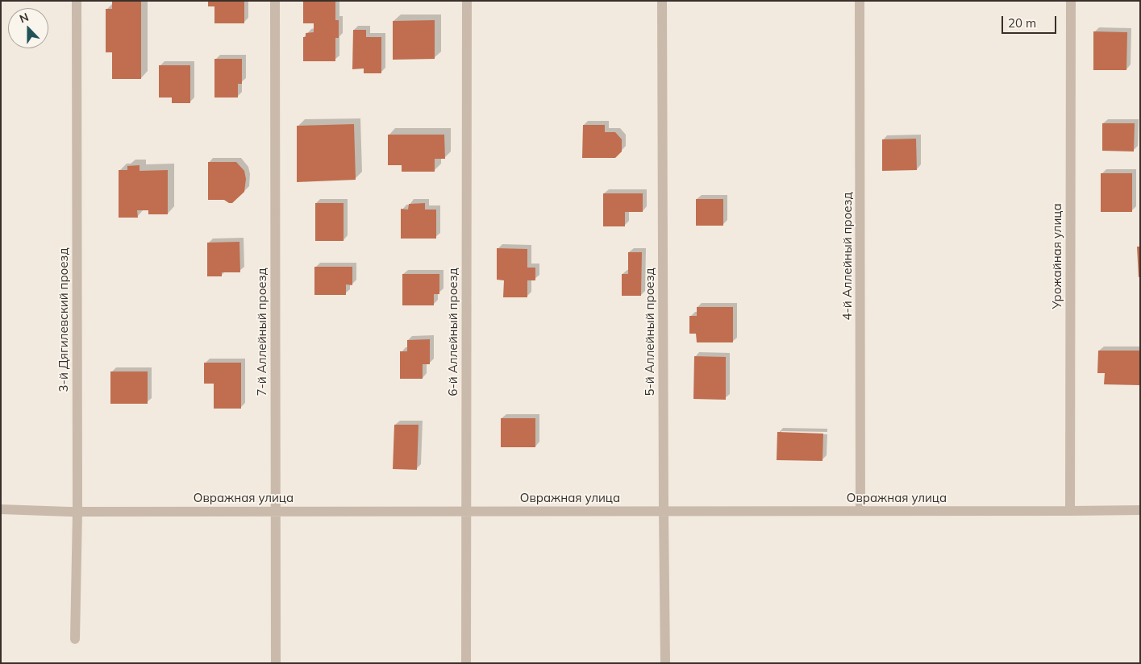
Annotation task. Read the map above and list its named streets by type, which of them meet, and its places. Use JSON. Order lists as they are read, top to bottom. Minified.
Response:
{"streets":{"street":["4-й Аллейный проезд","Урожайная улица","3-й Дягилевский проезд","7-й Аллейный проезд","6-й Аллейный проезд","5-й Аллейный проезд","Овражная улица"]},"crossings":[["4-й Аллейный проезд","Овражная улица"],["Урожайная улица","Овражная улица"],["3-й Дягилевский проезд","Овражная улица"],["7-й Аллейный проезд","Овражная улица"],["6-й Аллейный проезд","Овражная улица"],["5-й Аллейный проезд","Овражная улица"]],"scale_bar":"20 m","north":"top"}
